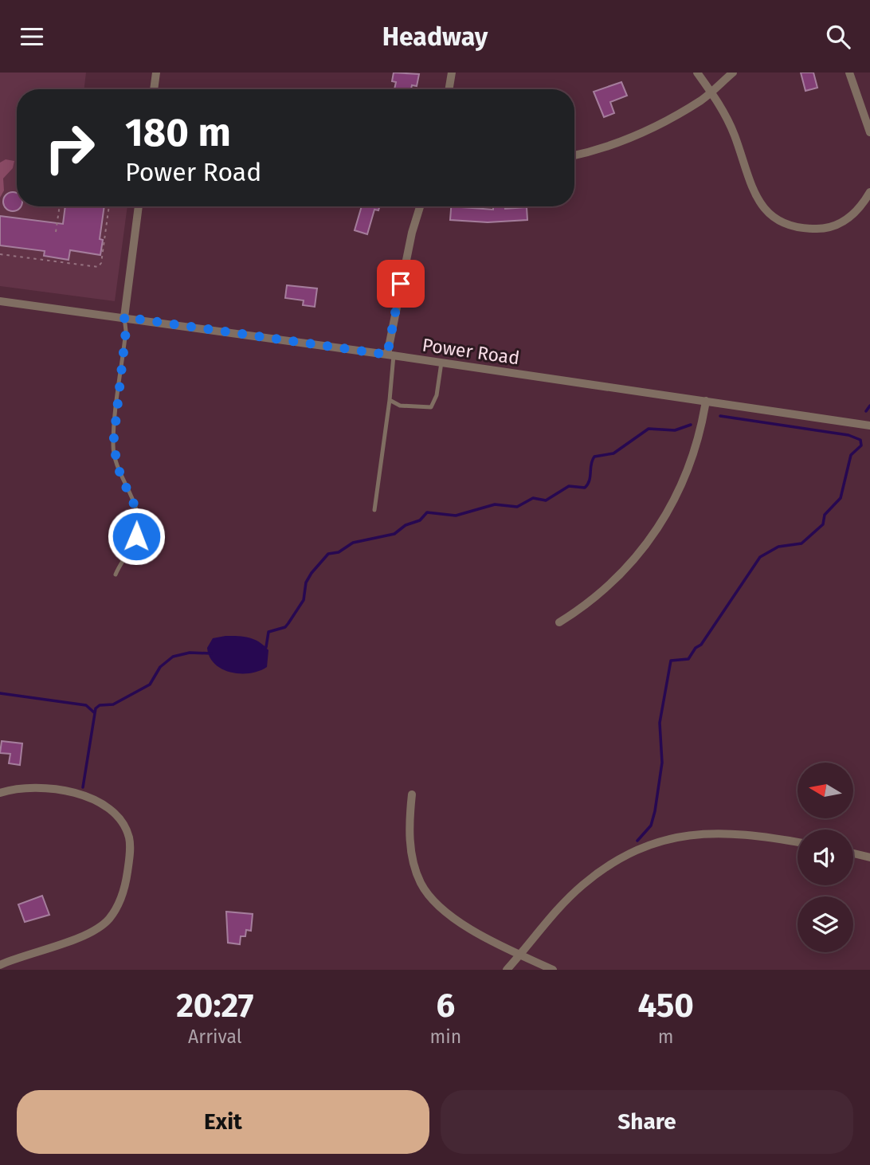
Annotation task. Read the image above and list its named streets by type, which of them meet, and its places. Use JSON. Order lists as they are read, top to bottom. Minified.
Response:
{"streets":{"street":["Power Road"]},"north":"left","page":{"header":"Headway","turn":["180 m","Power Road"],"eta":["20:27","Arrival","6","min","450","m"],"buttons":["Exit","Share"]}}
